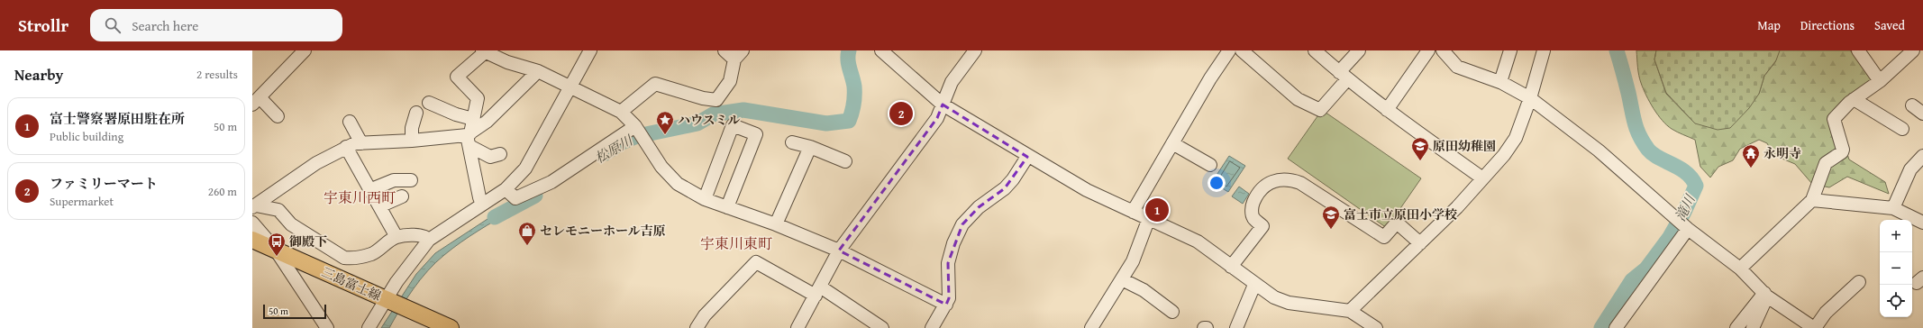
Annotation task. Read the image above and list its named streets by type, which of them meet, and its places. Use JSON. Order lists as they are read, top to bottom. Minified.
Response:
{"streets":{"main road":["三島富士線"]},"districts":["宇東川西町","宇東川東町"],"water":["松原川","滝川"],"places":{"place":["ハウスミル"],"school or university":["原田幼稚園","富士市立原田小学校"],"temple":["永明寺"],"shop":["セレモニーホール吉原"],"bus stop":["御殿下"]},"scale_bar":"50 m","page":{"header":"Strollr","search":"Search here","nav":["Map","Directions","Saved"],"heading":["Nearby","2 results"],"list":[{"mark":"1","name":"富士警察署原田駐在所","note":"Public building","value":"50 m"},{"mark":"2","name":"ファミリーマート","note":"Supermarket","value":"260 m"}],"pins":["2","1"],"map_buttons":["+","−"],"scale":"50 m"}}
